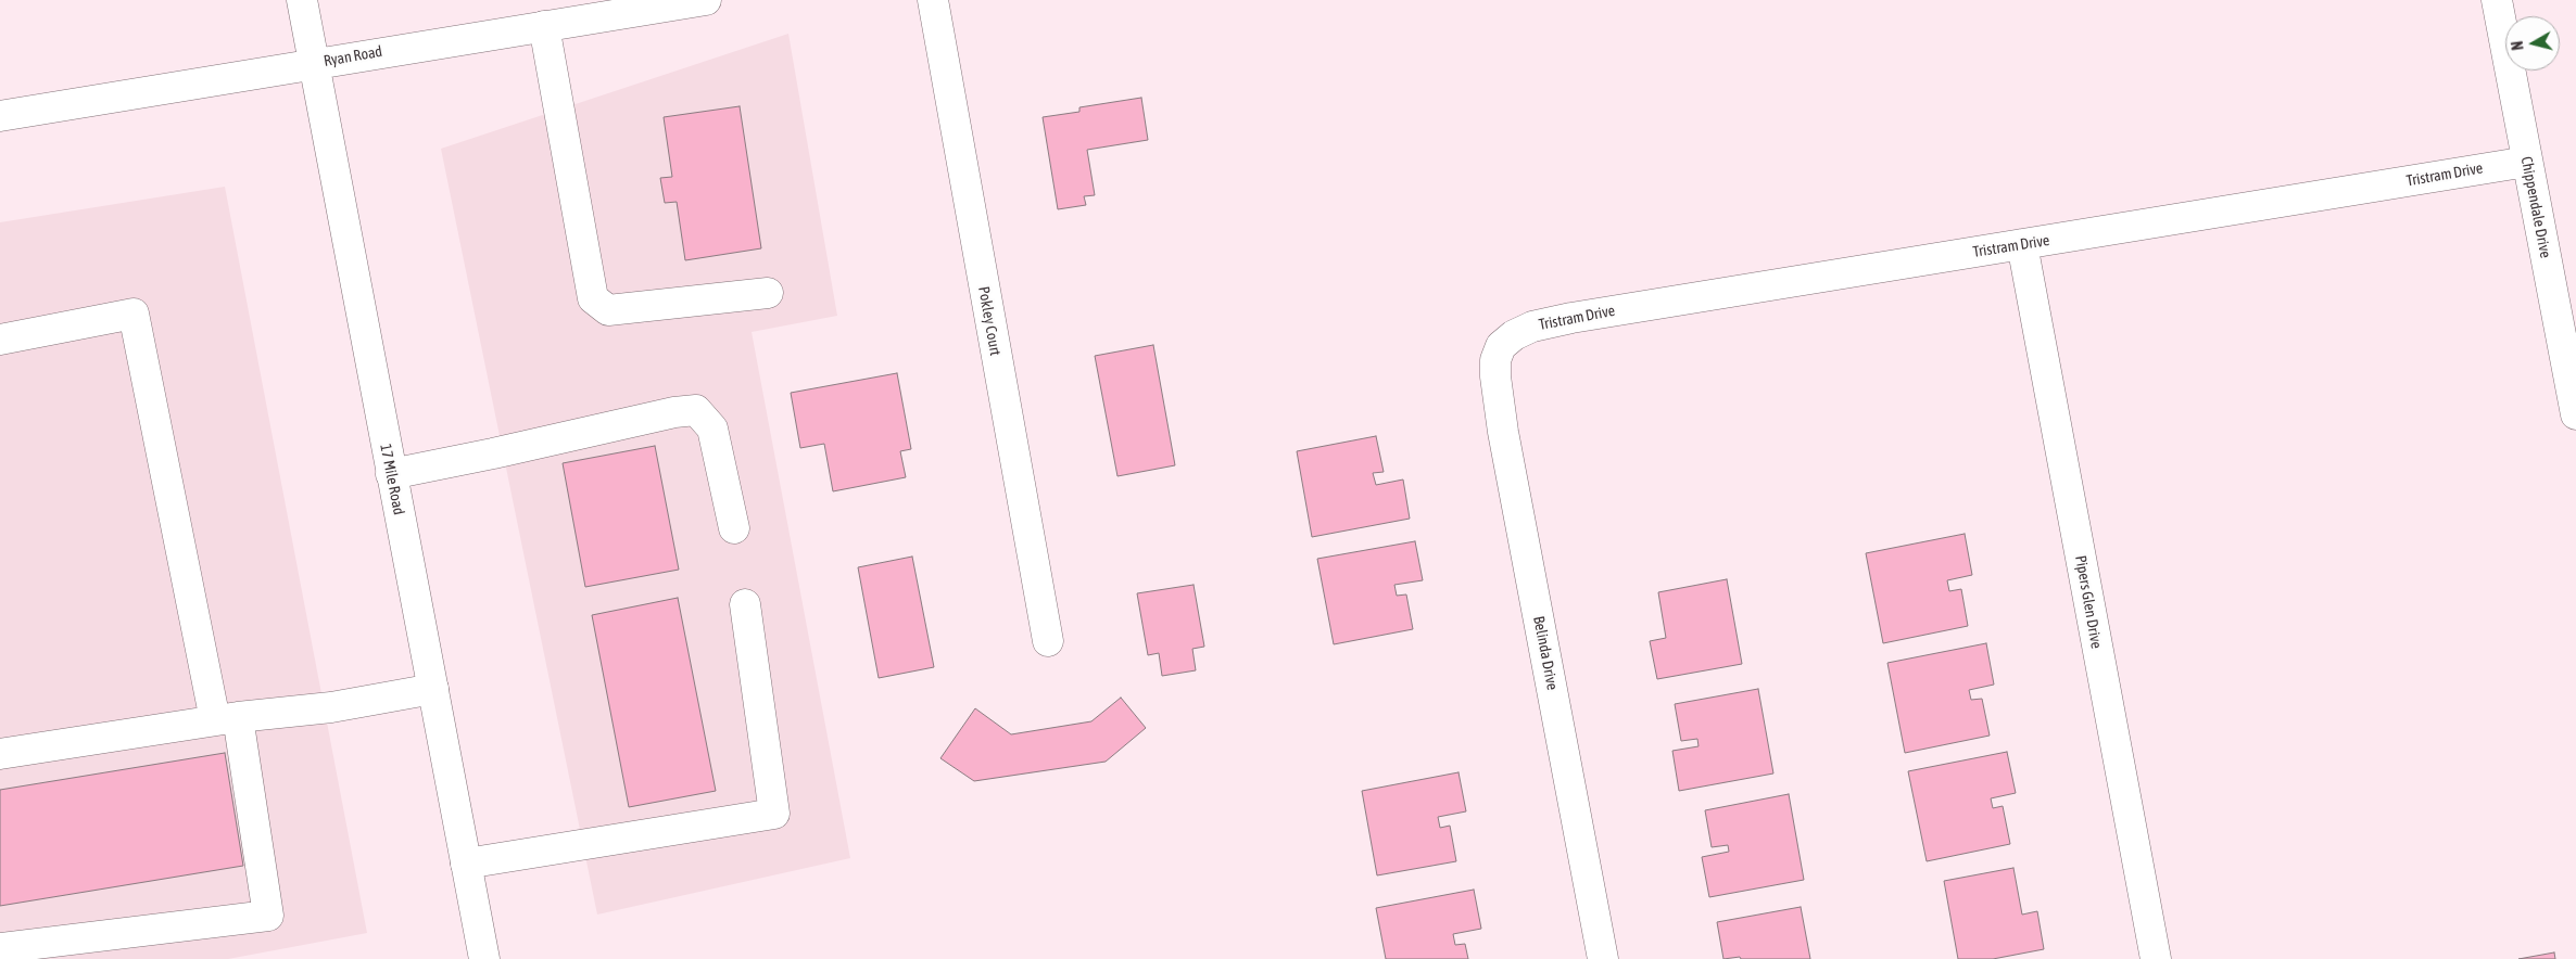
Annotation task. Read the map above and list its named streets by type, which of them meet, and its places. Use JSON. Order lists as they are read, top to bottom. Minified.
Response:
{"streets":{"street":["Ryan Road","Tristram Drive","Chippendale Drive","Pokley Court","17 Mile Road","Pipers Glen Drive","Belinda Drive"]},"crossings":[["Ryan Road","17 Mile Road"],["Tristram Drive","Chippendale Drive"],["Tristram Drive","Pipers Glen Drive"],["Tristram Drive","Belinda Drive"]],"north":"left"}
